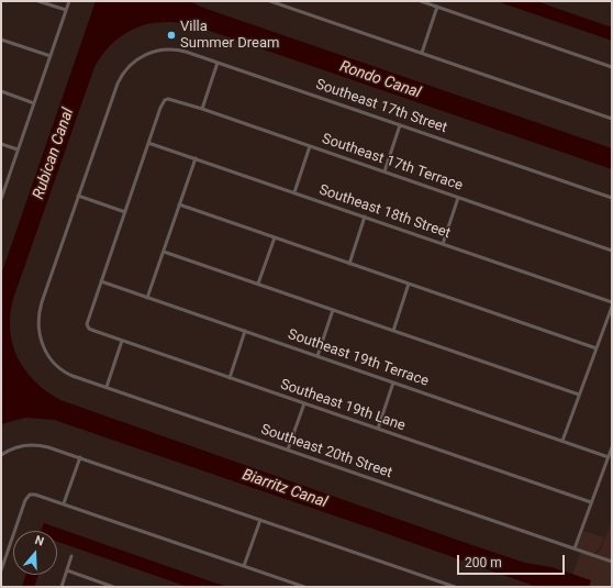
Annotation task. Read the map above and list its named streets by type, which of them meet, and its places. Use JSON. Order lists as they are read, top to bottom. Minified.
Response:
{"streets":{"street":["Southeast 17th Street","Southeast 17th Terrace","Southeast 18th Street","Southeast 19th Terrace","Southeast 19th Lane","Southeast 20th Street"]},"crossings":[["Southeast 17th Street","Southeast 20th Street"],["Southeast 17th Terrace","Southeast 18th Street"],["Southeast 19th Terrace","Southeast 19th Lane"]],"water":["Rondo Canal","Rubican Canal","Biarritz Canal"],"places":["Villa Summer Dream"],"scale_bar":"200 m","north":"top"}
